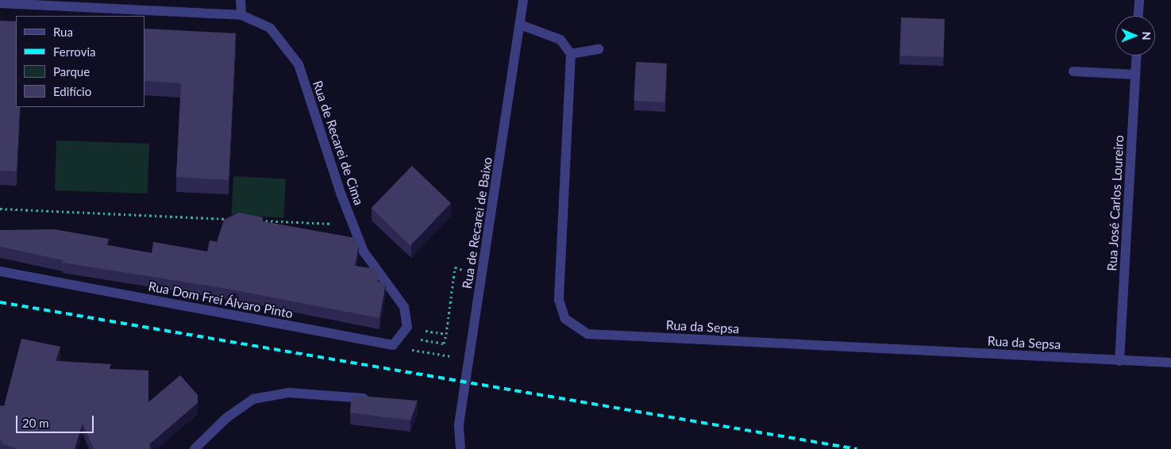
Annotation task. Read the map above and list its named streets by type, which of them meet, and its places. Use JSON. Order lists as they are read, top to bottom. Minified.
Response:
{"streets":{"street":["Rua de Recarei de Cima","Rua José Carlos Loureiro","Rua de Recarei de Baixo","Rua Dom Frei Álvaro Pinto","Rua da Sepsa"]},"crossings":[["Rua de Recarei de Cima","Rua Dom Frei Álvaro Pinto"],["Rua José Carlos Loureiro","Rua da Sepsa"]],"legend":["Rua","Ferrovia","Parque","Edifício"],"scale_bar":"20 m","north":"right"}
